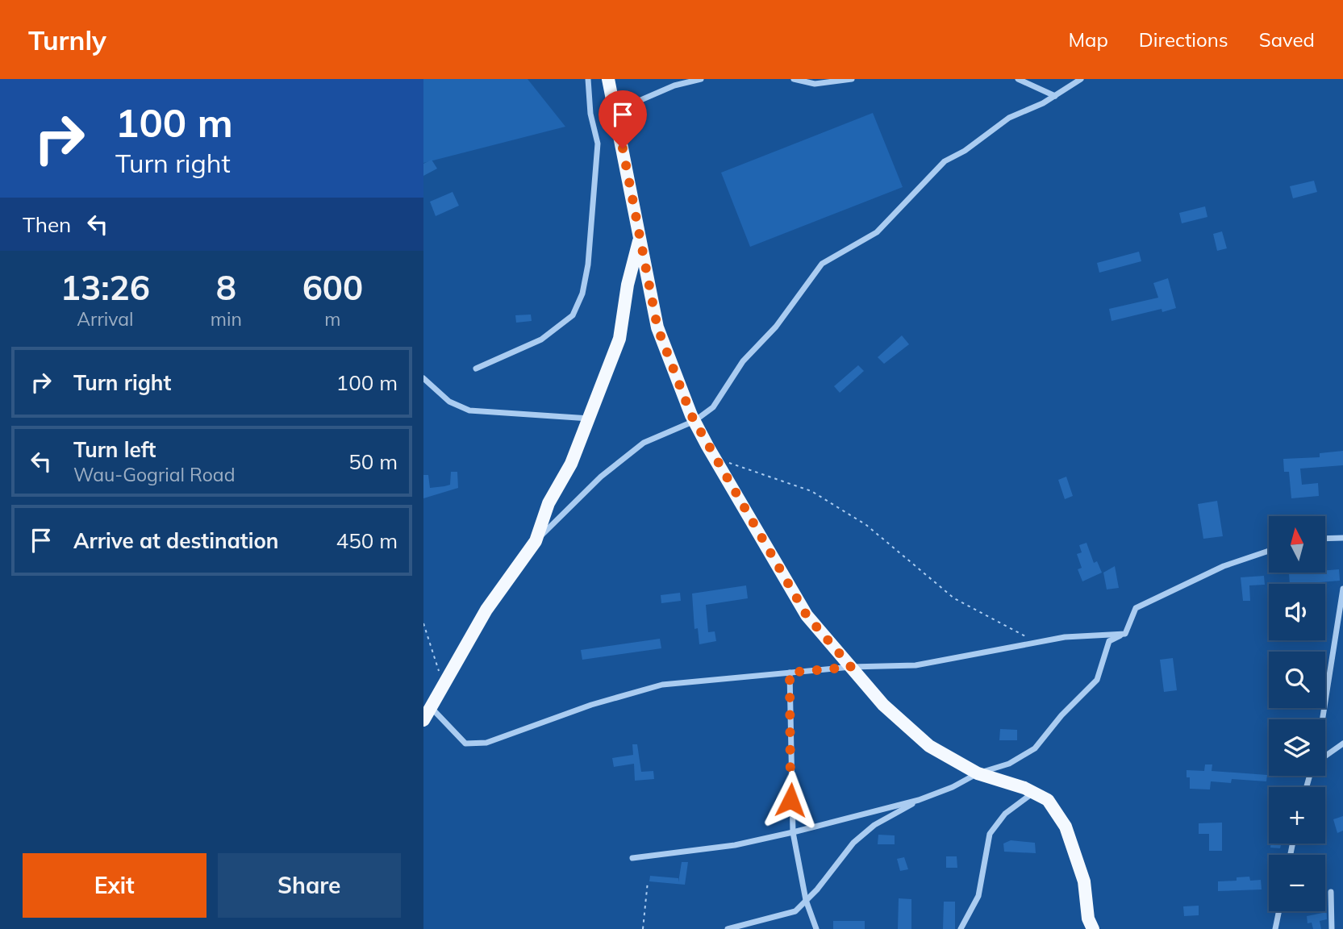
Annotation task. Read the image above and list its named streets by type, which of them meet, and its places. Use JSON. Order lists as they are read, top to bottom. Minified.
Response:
{"north":"top","page":{"header":"Turnly","nav":["Map","Directions","Saved"],"turn":["100 m","Turn right"],"then":"Then","eta":["13:26","Arrival","8","min","600","m"],"list":[{"name":"Turn right","value":"100 m"},{"name":"Turn left","note":"Wau-Gogrial Road","value":"50 m"},{"name":"Arrive at destination","value":"450 m"}],"map_buttons":["+","−"],"buttons":["Exit","Share"]}}
